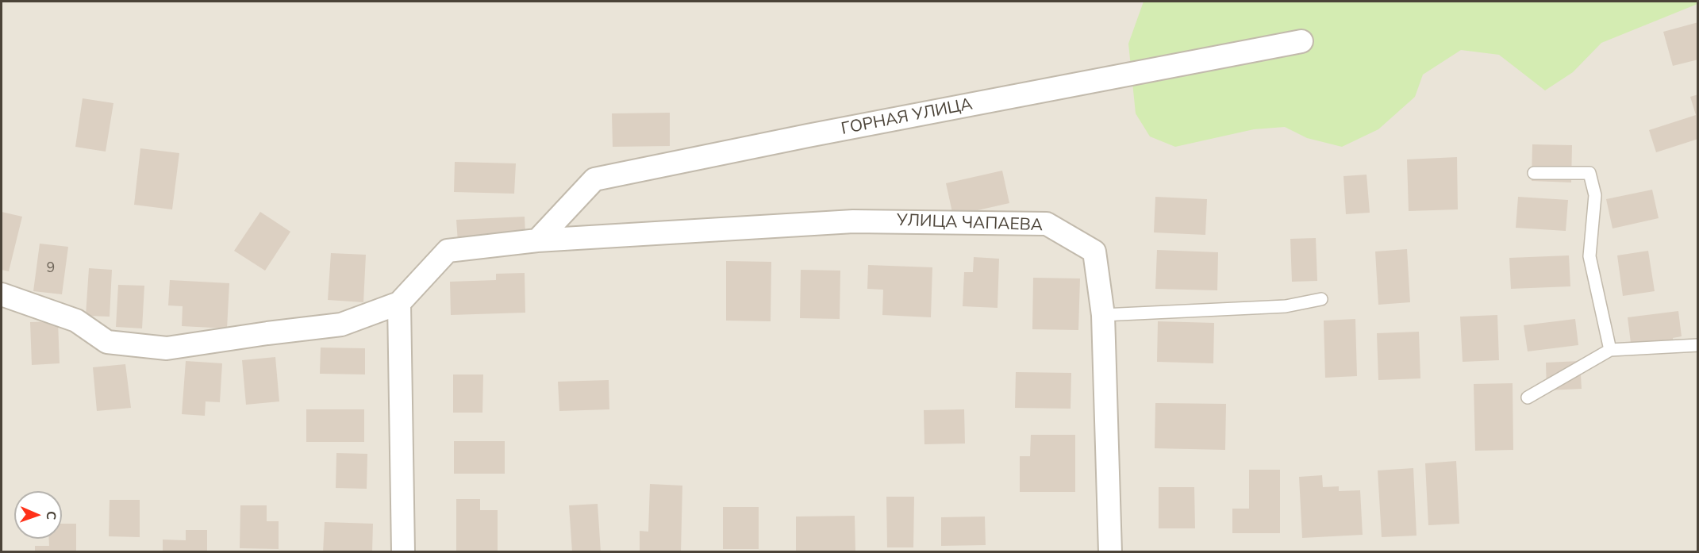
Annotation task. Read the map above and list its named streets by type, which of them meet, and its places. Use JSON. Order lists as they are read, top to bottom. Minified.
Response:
{"streets":{"street":["ГОРНАЯ УЛИЦА","УЛИЦА ЧАПАЕВА"]},"crossings":[["ГОРНАЯ УЛИЦА","УЛИЦА ЧАПАЕВА"]],"house_numbers":["9"],"north":"right"}
